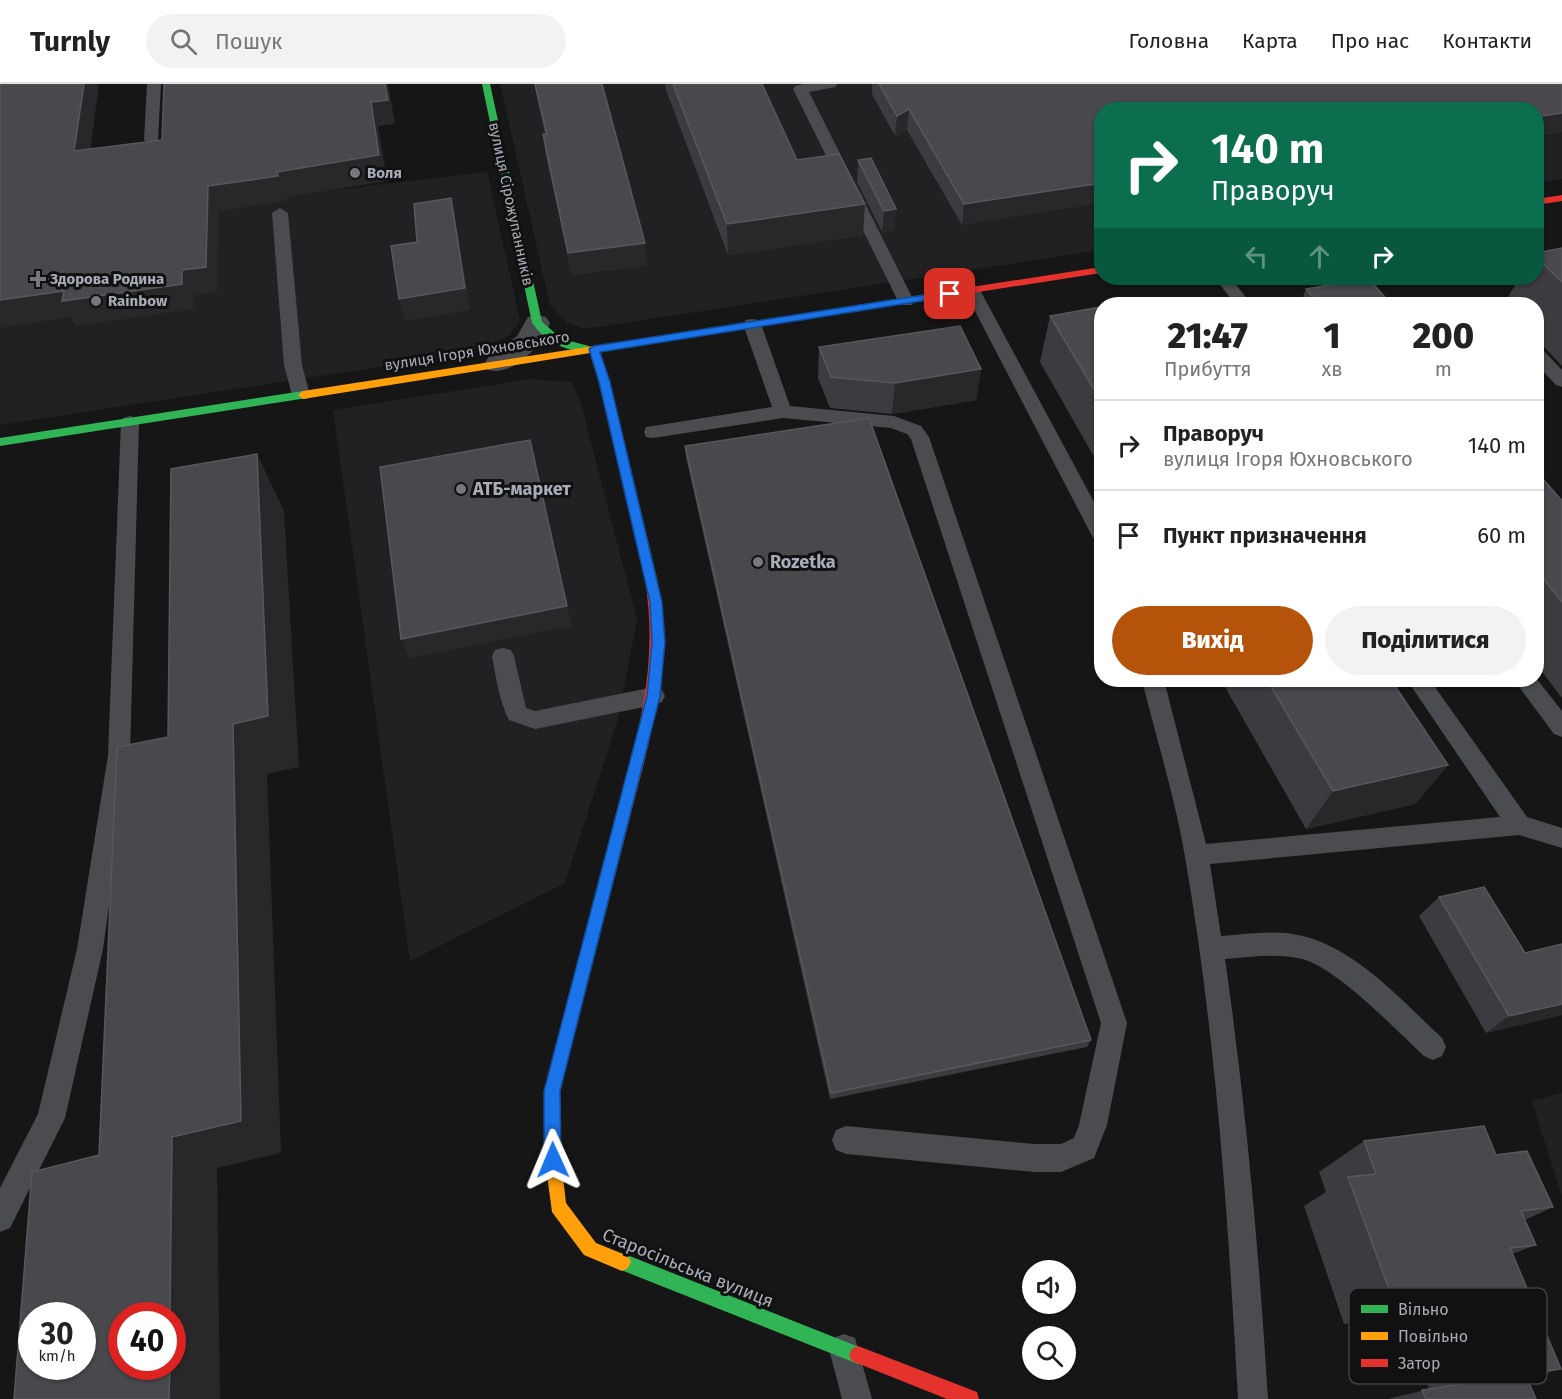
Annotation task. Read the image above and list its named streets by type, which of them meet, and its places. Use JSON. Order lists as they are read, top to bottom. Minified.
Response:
{"streets":{"street":["вулиця Сірожупанників","вулиця Ігоря Юхновського","Старосільська вулиця"]},"crossings":[["вулиця Ігоря Юхновського","Старосільська вулиця"]],"places":{"other":["Воля","Rainbow","АТБ-маркет","Rozetka"],"health":["Здорова Родина"]},"legend":["Вільно","Повільно","Затор"],"page":{"header":"Turnly","search":"Пошук","nav":["Головна","Карта","Про нас","Контакти"],"turn":["140 m","Праворуч"],"eta":["21:47","Прибуття","1","хв","200","m"],"list":[{"name":"Праворуч","note":"вулиця Ігоря Юхновського","value":"140 m"},{"name":"Пункт призначення","value":"60 m"}],"buttons":["Вихід","Поділитися"],"speed":"30 km/h","limit":"40"}}
